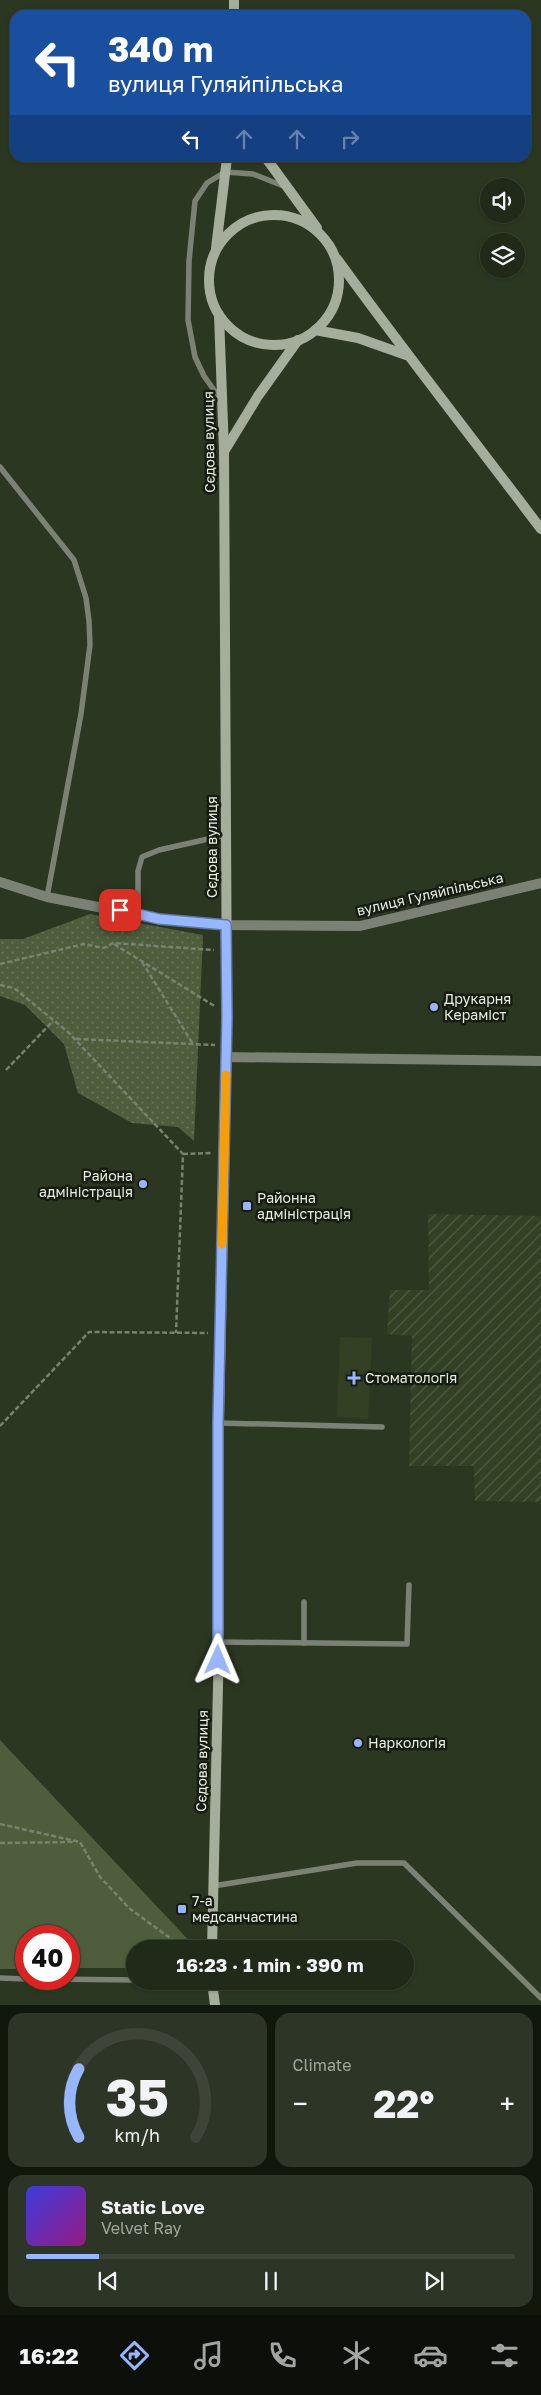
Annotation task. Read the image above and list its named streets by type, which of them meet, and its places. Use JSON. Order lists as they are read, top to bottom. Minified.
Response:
{"streets":{"street":["Сєдова вулиця","вулиця Гуляйпільська"]},"crossings":[["Сєдова вулиця","вулиця Гуляйпільська"]],"places":{"other":["Друкарня Кераміст","Района адміністрація","Наркологія"],"transit":["Районна адміністрація","7-а медсанчастина"],"health":["Стоматологія"]},"page":{"turn":["340 m","вулиця Гуляйпільська"],"limit":"40","trip":"16:23 · 1 min · 390 m","tile":"Climate","heat":["−","22°","+"],"song":["Static Love","Velvet Ray"],"tabs":"16:22","gauge":["35","km/h"]}}
